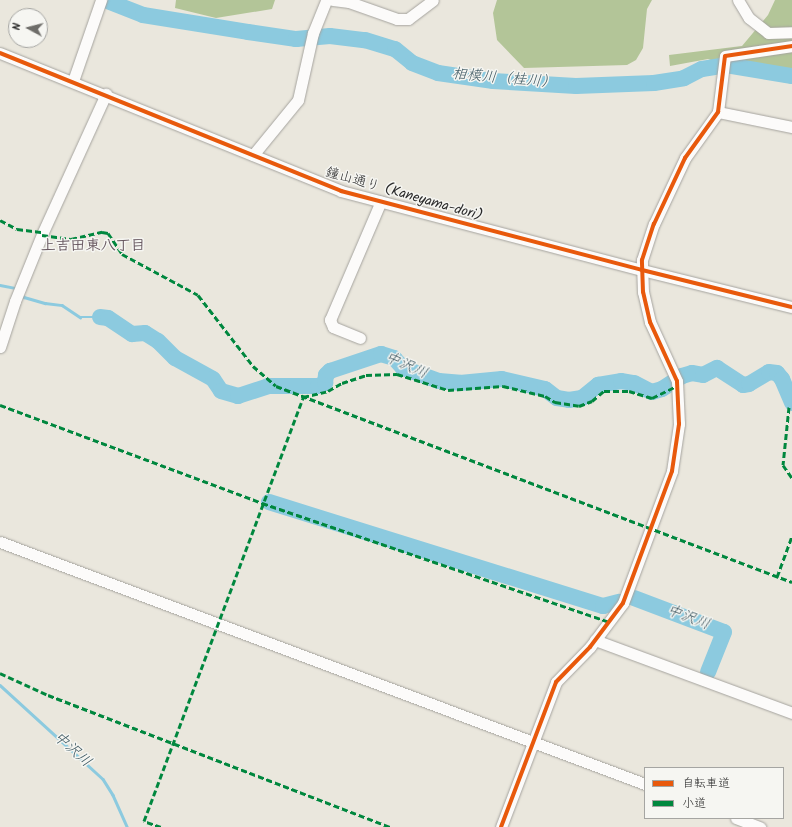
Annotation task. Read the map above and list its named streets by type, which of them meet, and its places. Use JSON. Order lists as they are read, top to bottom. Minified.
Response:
{"streets":{"street":["鐘山通り (Kaneyama-dori)"]},"districts":["上吉田東八丁目"],"water":["相模川（桂川）","中沢川"],"legend":["自転車道","小道"],"north":"left"}
